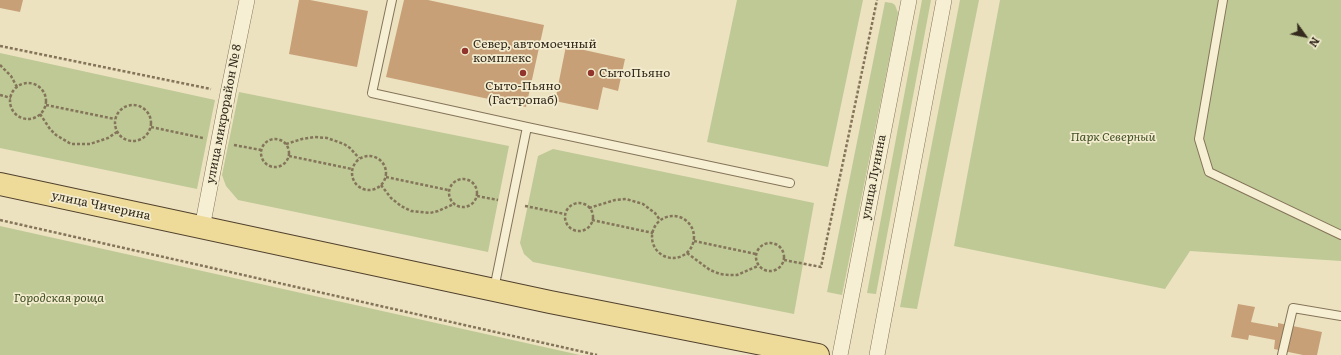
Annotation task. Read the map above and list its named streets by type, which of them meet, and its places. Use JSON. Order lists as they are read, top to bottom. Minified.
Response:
{"streets":{"main road":["улица Чичерина"],"street":["улица микрорайон № 8","улица Лунина"]},"crossings":[["улица микрорайон № 8","улица Чичерина"]],"parks":["Парк Северный","Городская роща"],"places":["Север, автомоечный комплекс","Сыто-Пьяно (Гастропаб)","СытоПьяно"],"north":"bottom right"}
